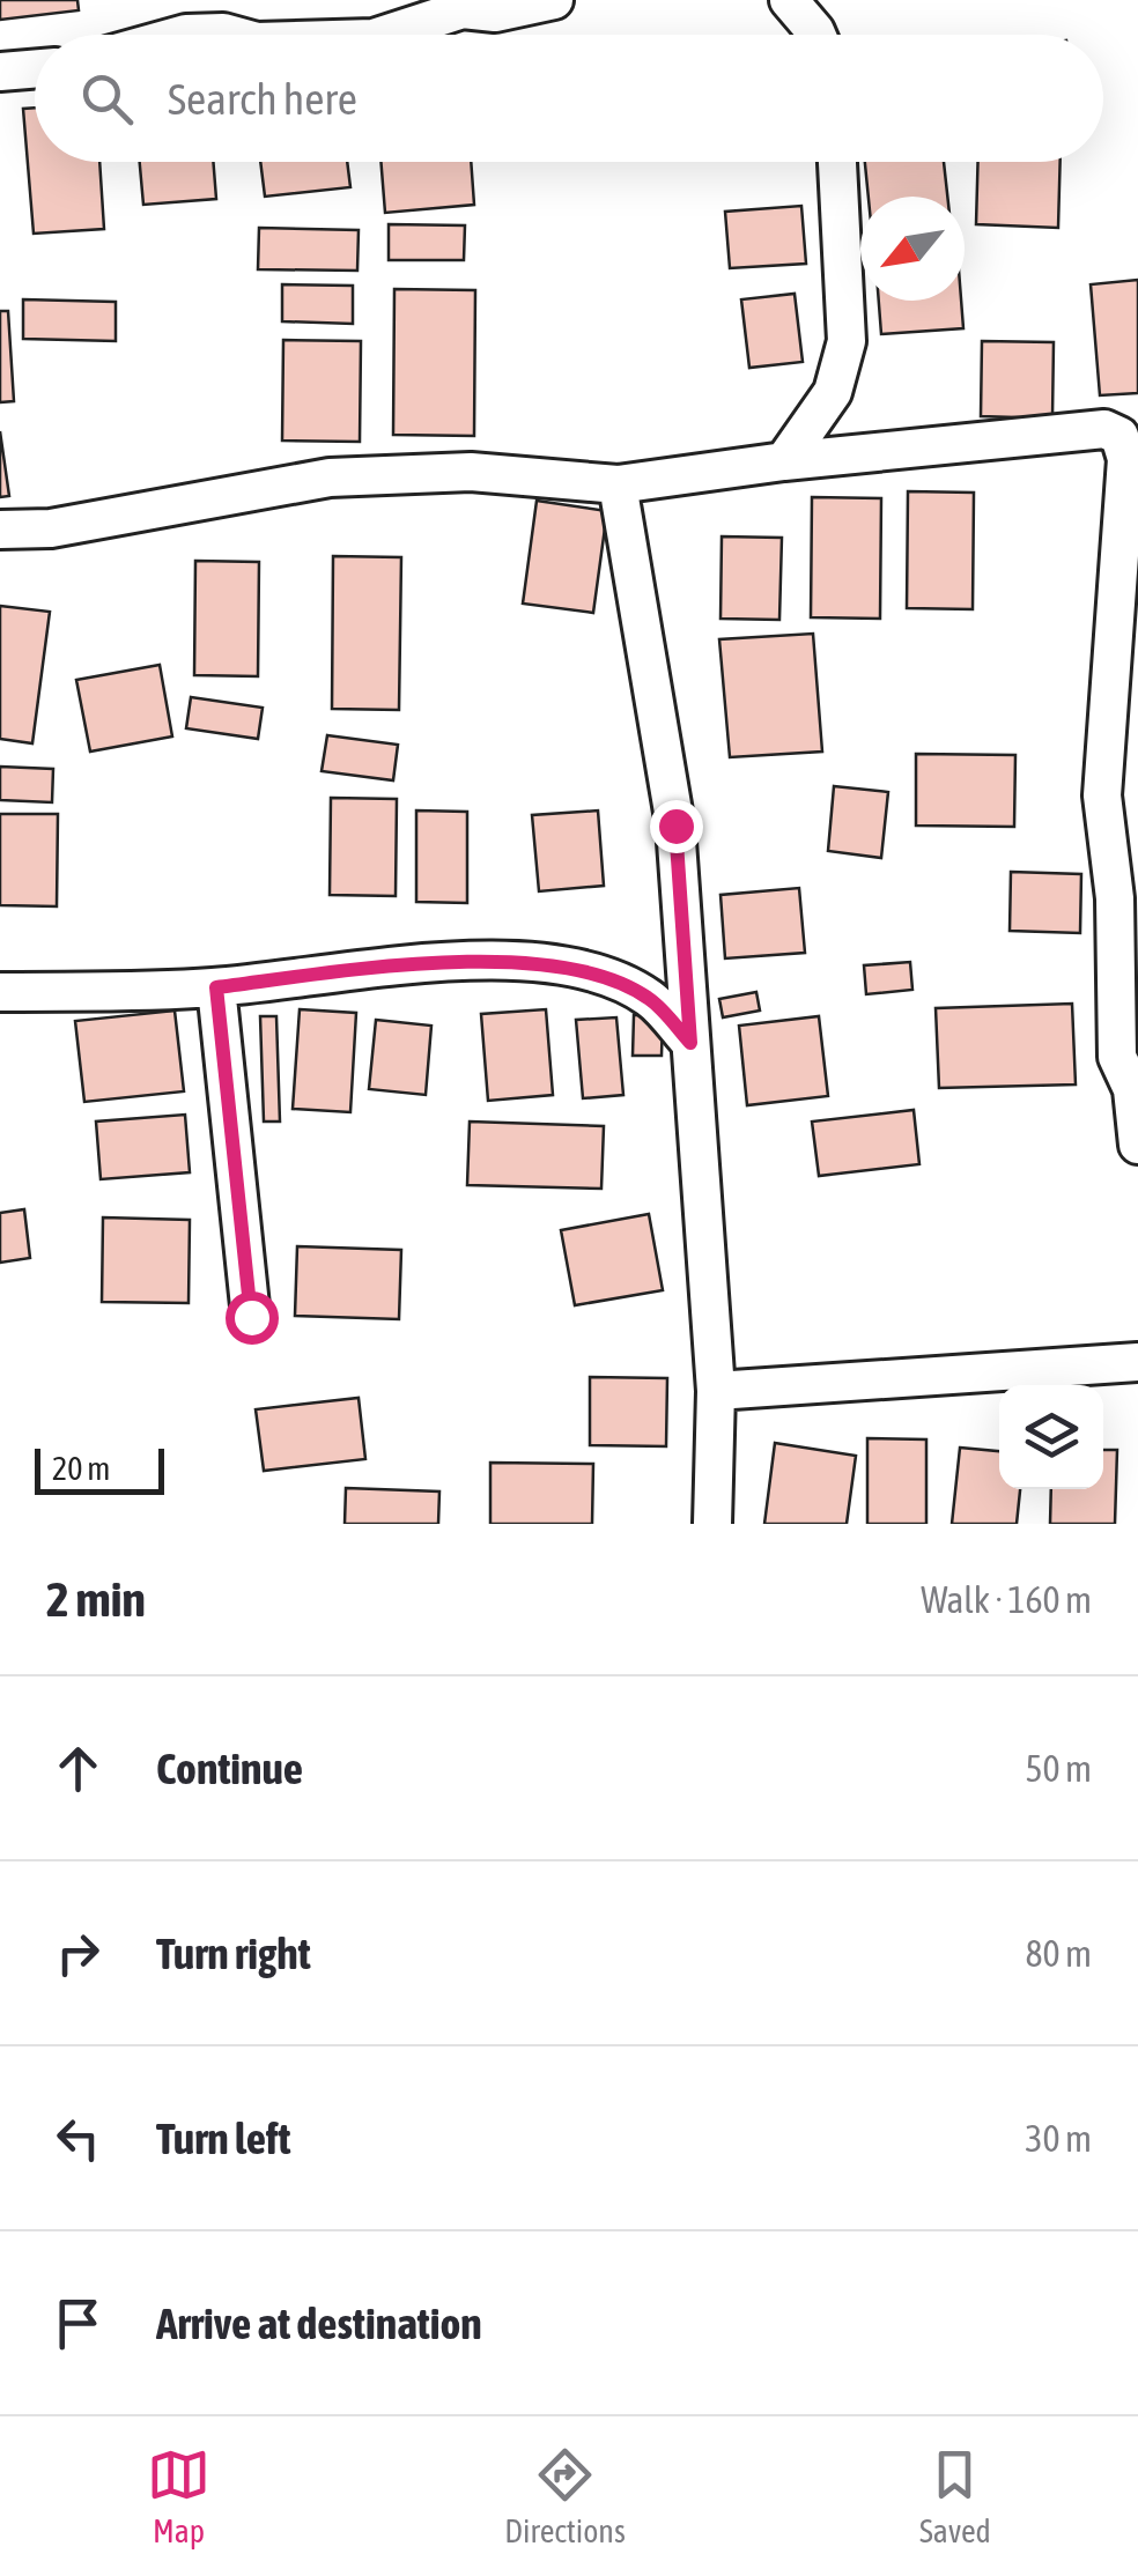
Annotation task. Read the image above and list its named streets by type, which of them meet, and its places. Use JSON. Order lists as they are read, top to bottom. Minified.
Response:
{"scale_bar":"20 m","north":"bottom left","page":{"search":"Search here","scale":"20 m","heading":["2 min","Walk · 160 m"],"list":[["Continue","50 m"],["Turn right","80 m"],["Turn left","30 m"],"Arrive at destination"],"nav":["Map","Directions","Saved"]}}
